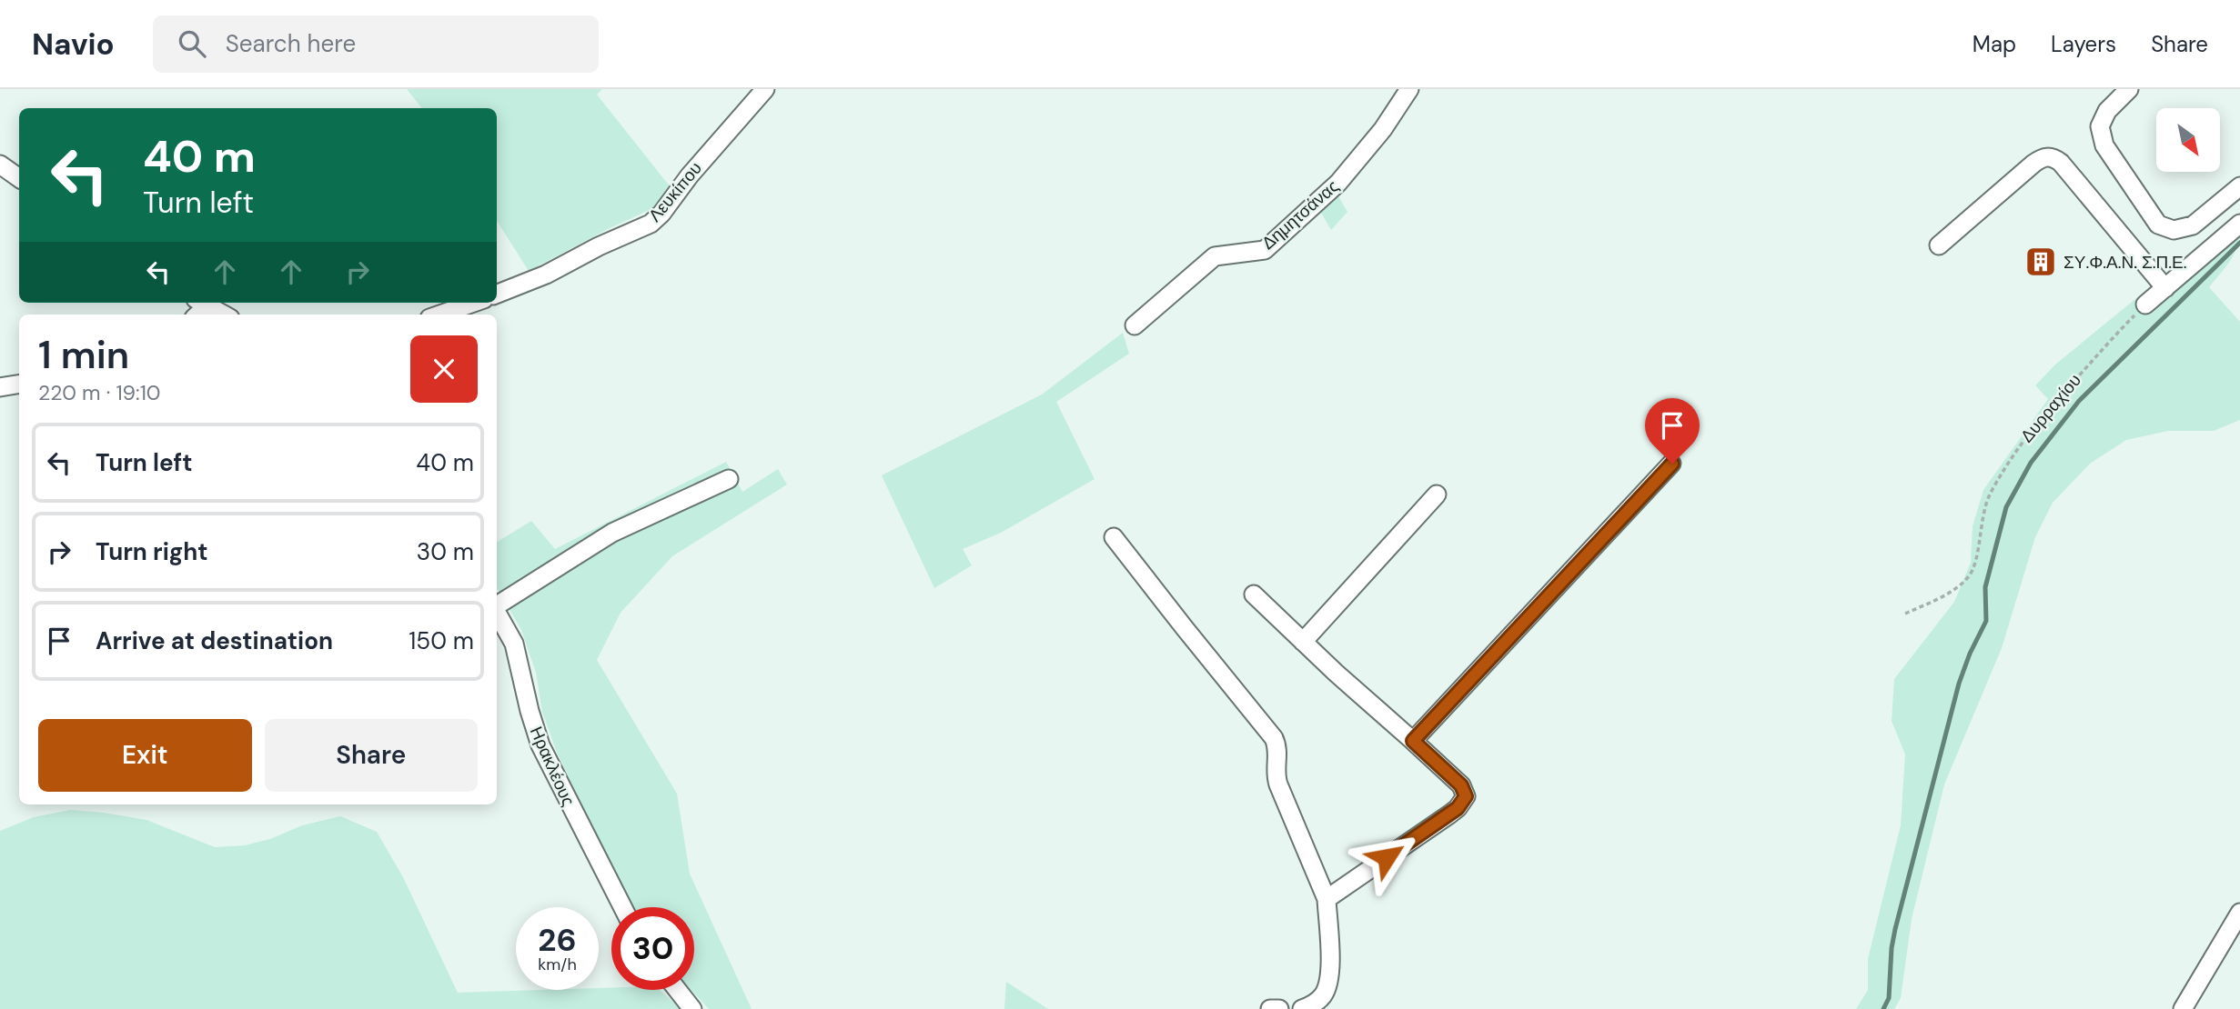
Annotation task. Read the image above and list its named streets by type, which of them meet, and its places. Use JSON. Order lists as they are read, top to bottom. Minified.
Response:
{"streets":{"street":["Λευκίπου","Δημητσάνας","Ηρακλέους"],"path":["Δυρραχίου"]},"places":{"building":["ΣΥ.Φ.Α.Ν. Σ.Π.Ε."]},"north":"bottom right","page":{"header":"Navio","search":"Search here","nav":["Map","Layers","Share"],"turn":["40 m","Turn left"],"heading":["1 min","220 m · 19:10"],"list":[{"name":"Turn left","value":"40 m"},{"name":"Turn right","value":"30 m"},{"name":"Arrive at destination","value":"150 m"}],"buttons":["Exit","Share"],"speed":"26 km/h","limit":"30"}}
